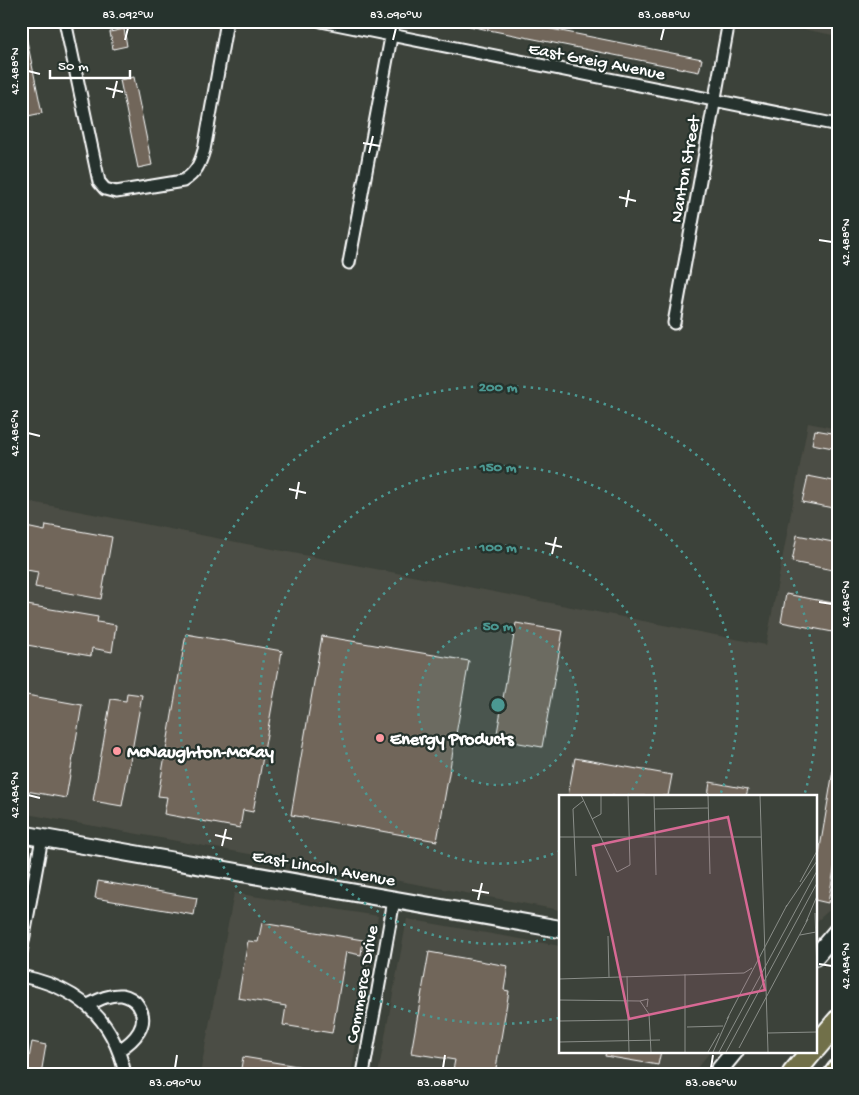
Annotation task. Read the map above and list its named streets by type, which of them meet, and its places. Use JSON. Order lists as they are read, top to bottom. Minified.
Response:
{"streets":{"street":["East Greig Avenue","Nanton Street","East Lincoln Avenue","Commerce Drive"]},"crossings":[["East Greig Avenue","Nanton Street"],["East Lincoln Avenue","Commerce Drive"]],"places":["Energy Products","McNaughton-McKay"],"scale_bar":"50 m","coordinates":["83.092°W","83.090°W","83.088°W","42.488°N","42.486°N","42.484°N","83.086°W"],"rings":["200 m","150 m","100 m","50 m"]}
